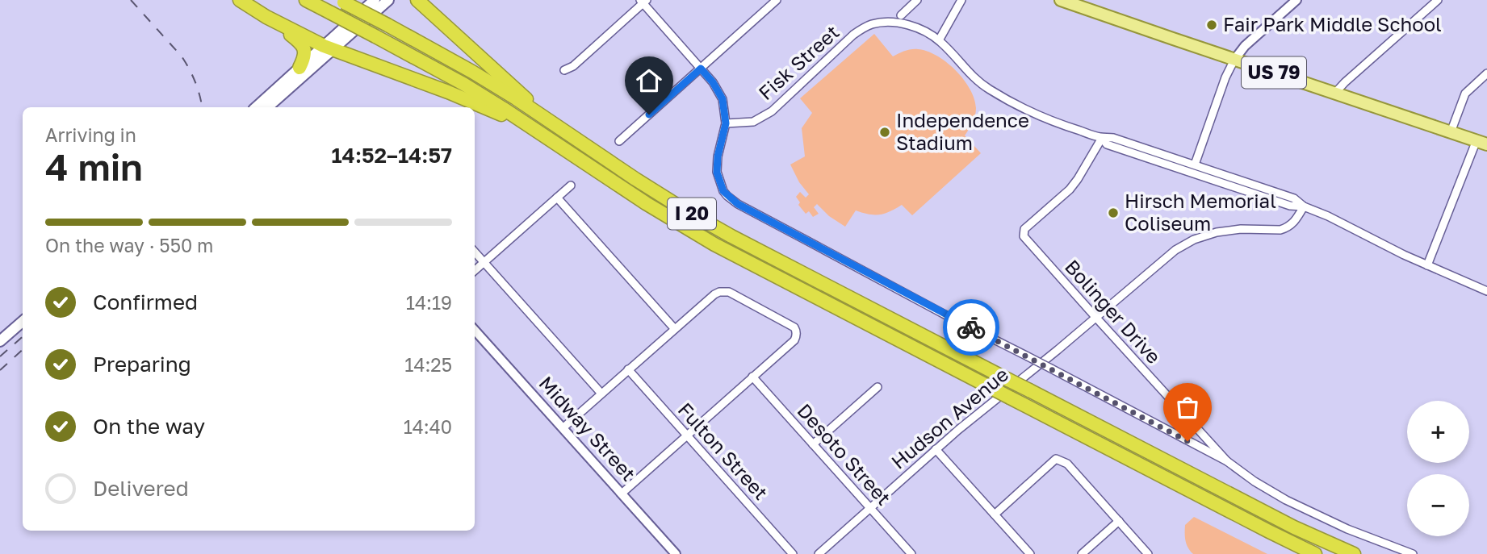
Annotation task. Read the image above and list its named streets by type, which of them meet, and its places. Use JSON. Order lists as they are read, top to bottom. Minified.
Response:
{"streets":{"highway":["I 20"],"main road":["US 79"],"street":["Fisk Street","Bolinger Drive","Hudson Avenue","Midway Street","Fulton Street","Desoto Street"]},"crossings":[["Fisk Street","Bolinger Drive"],["Bolinger Drive","Hudson Avenue"],["Hudson Avenue","Desoto Street"]],"places":["Fair Park Middle School","Independence Stadium","Hirsch Memorial Coliseum"],"page":{"heading":["4 min","Arriving in","14:52–14:57"],"bar":"On the way · 550 m","list":[["Confirmed","14:19"],["Preparing","14:25"],["On the way","14:40"],"Delivered"],"map_buttons":["+","−"]}}
